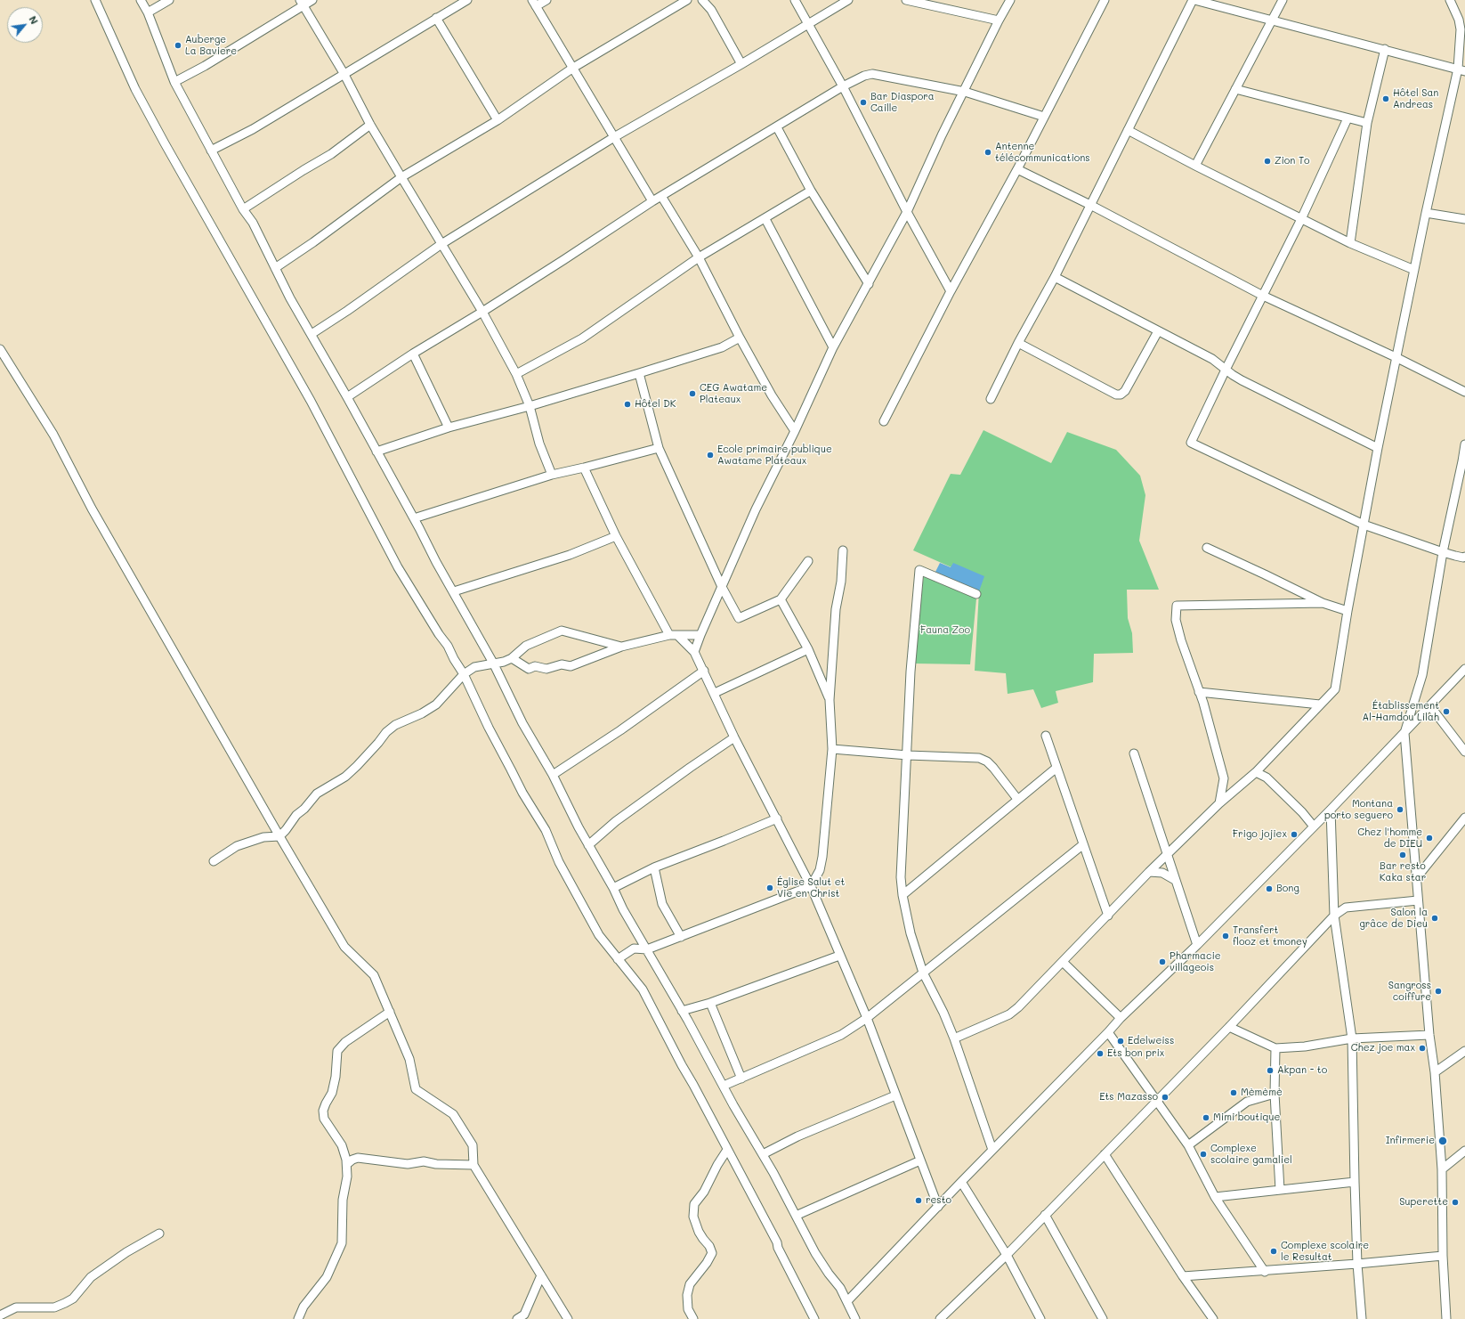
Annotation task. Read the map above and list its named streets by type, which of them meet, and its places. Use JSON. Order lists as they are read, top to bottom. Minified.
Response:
{"parks":["Fauna Zoo"],"places":["Auberge La Baviere","Hôtel San Andreas","Bar Diaspora Caille","Antenne télécommunications","Zion To","CEG Awatame Plateaux","Hôtel DK","Ecole primaire publique Awatame Plateaux","Établissement Al-Hamdou Lilah","Montana porto seguero","Frigo jojiex","Chez l'homme de DIEU","Bar resto Kaka star","Église Salut et Vie en Christ","Bong","Salon la grâce de Dieu","Transfert flooz et tmoney","Pharmacie villageois","Sangross coiffure","Edelweiss","Chez joe max","Ets bon prix","Akpan - to","Mèmèmè","Ets Mazasso","Mimi boutique","Infirmerie","Complexe scolaire gamaliel","resto","Superette","Complexe scolaire le Resultat"],"north":"top right"}
